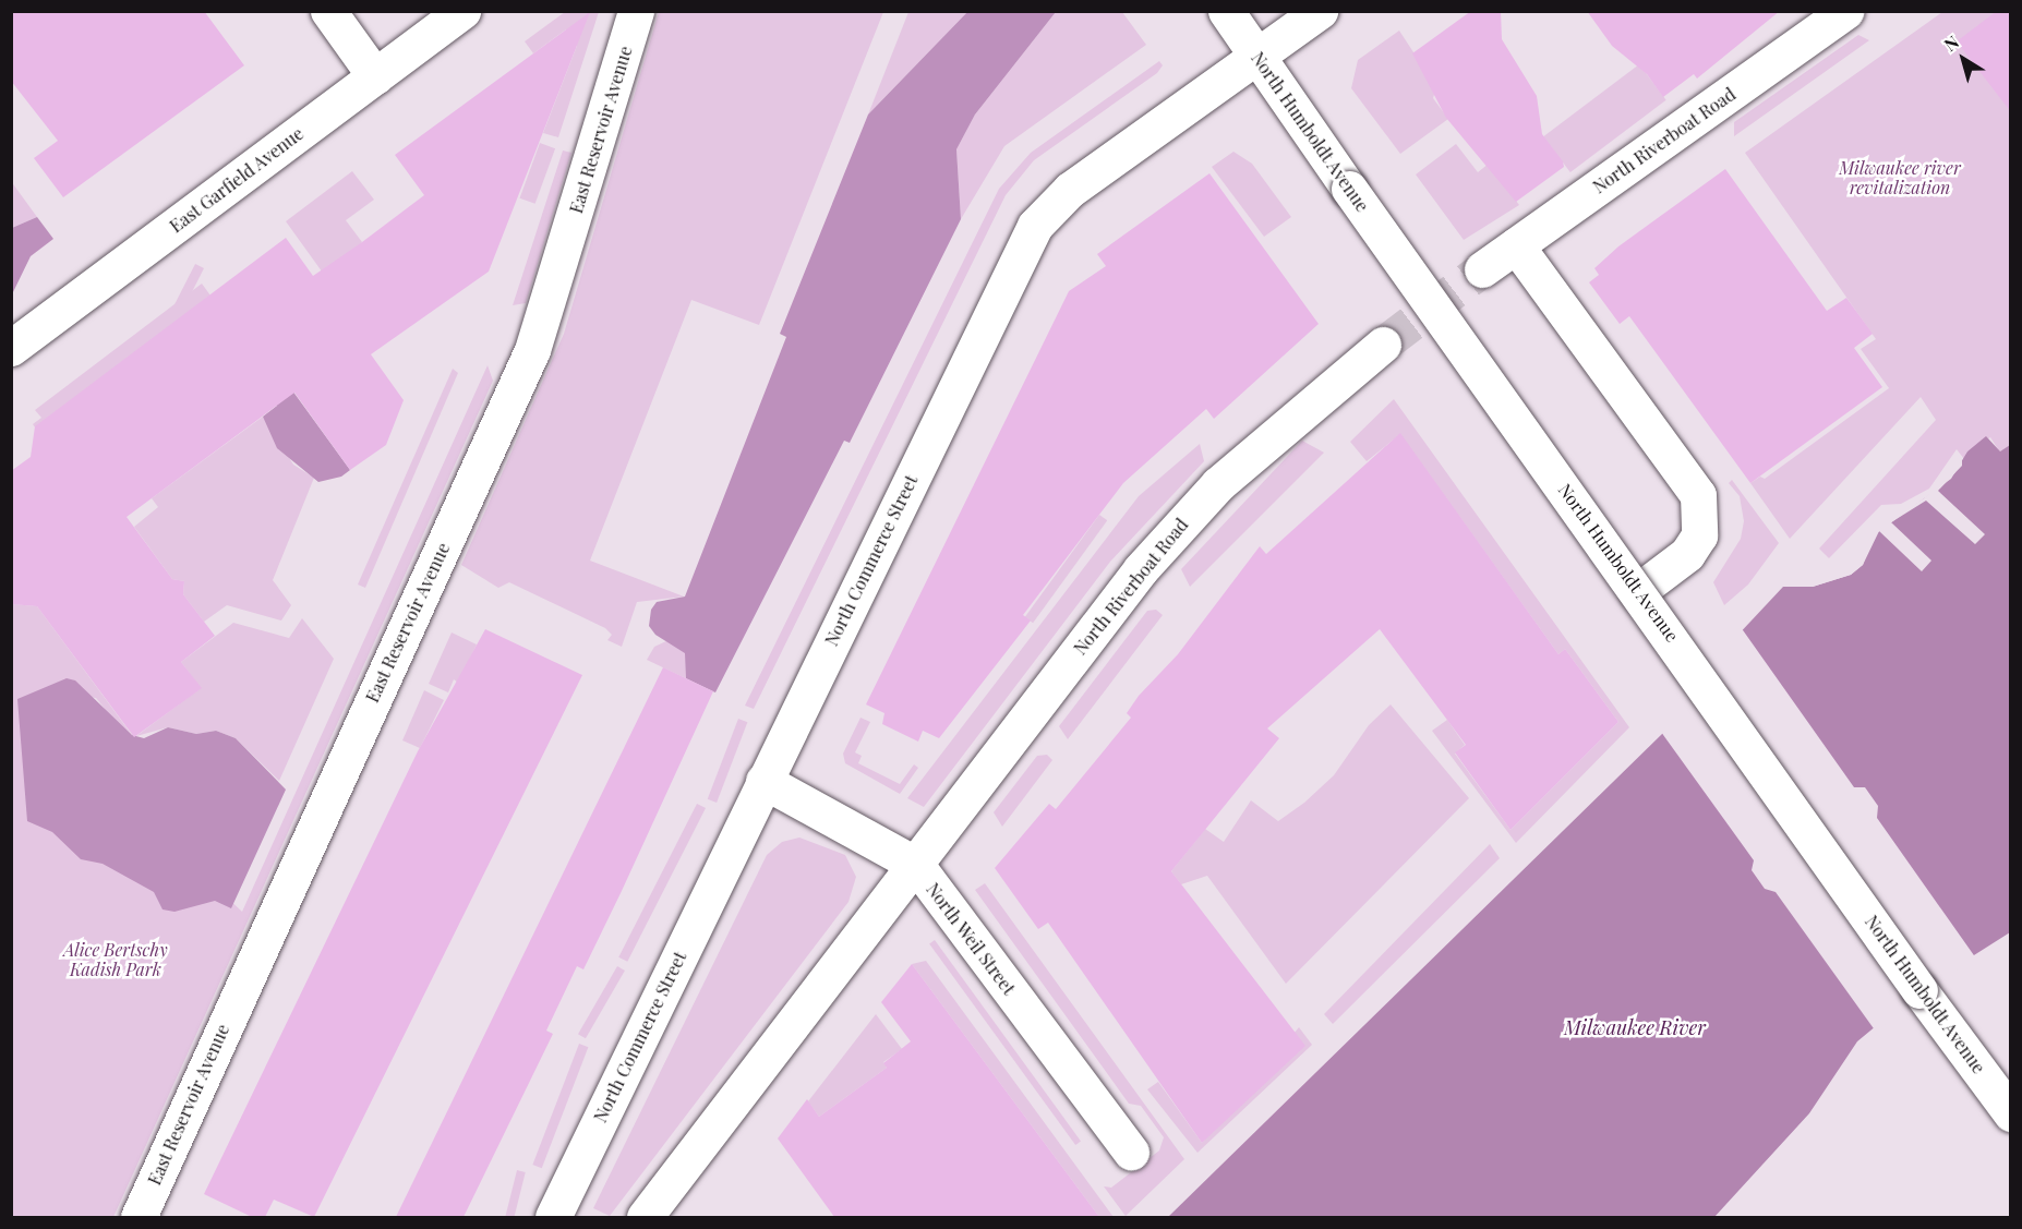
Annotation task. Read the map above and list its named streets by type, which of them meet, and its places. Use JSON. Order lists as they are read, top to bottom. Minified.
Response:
{"streets":{"street":["East Reservoir Avenue","North Humboldt Avenue","North Riverboat Road","East Garfield Avenue","North Commerce Street","North Weil Street"]},"crossings":[["North Humboldt Avenue","North Commerce Street"],["North Riverboat Road","North Weil Street"],["North Commerce Street","North Weil Street"]],"water":["Milwaukee River"],"parks":["Milwaukee river revitalization","Alice Bertschy Kadish Park"],"north":"top left"}
